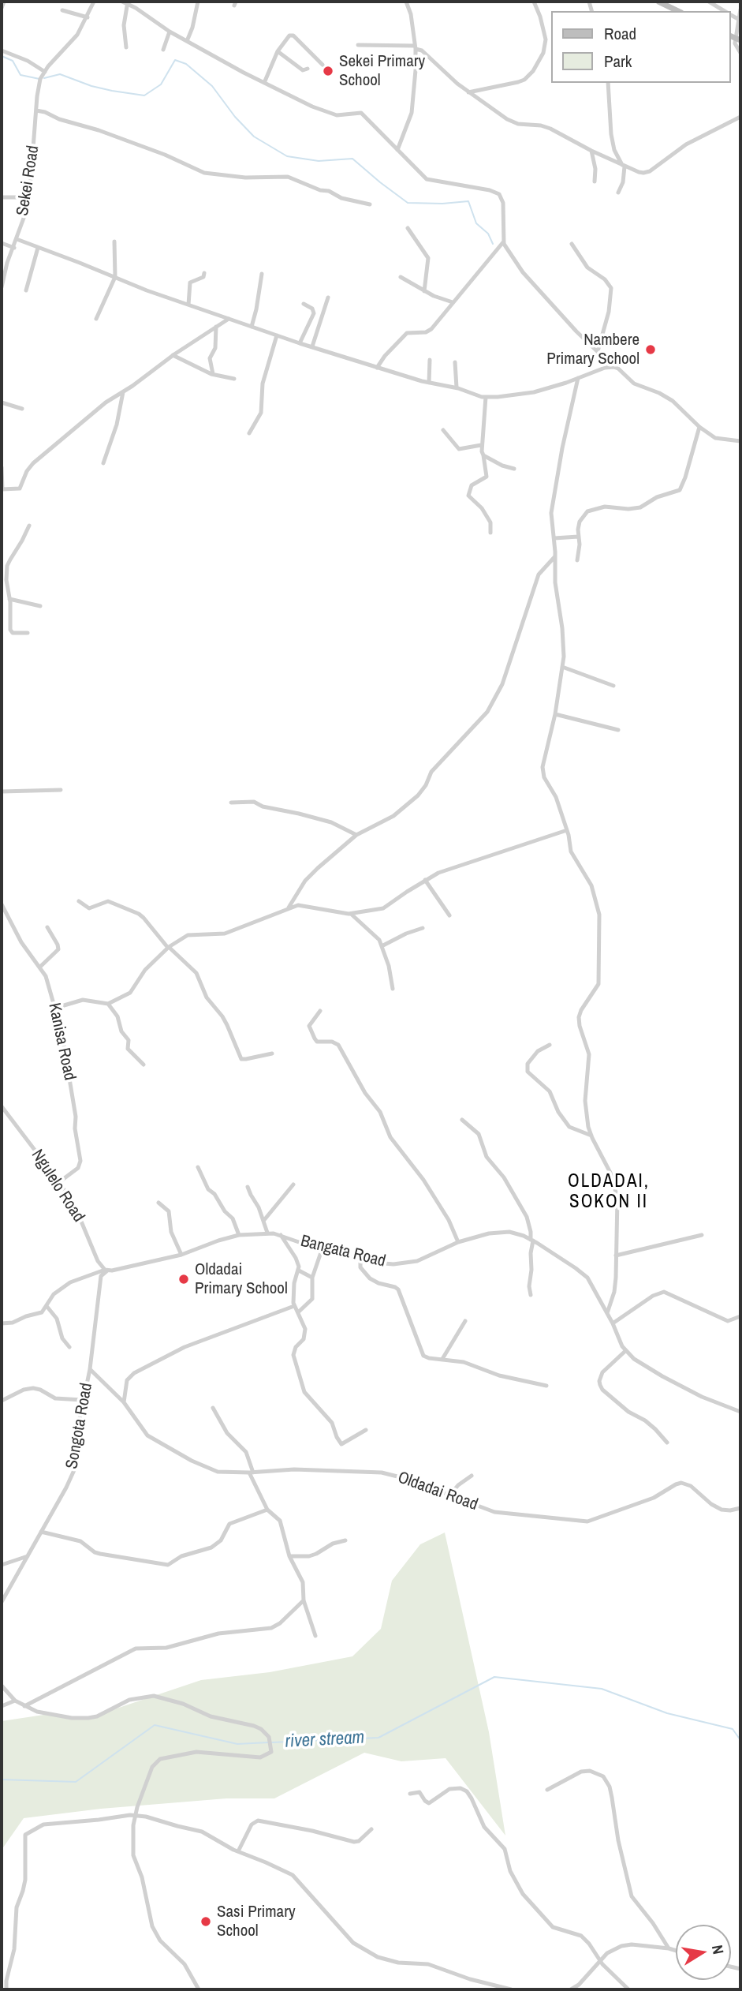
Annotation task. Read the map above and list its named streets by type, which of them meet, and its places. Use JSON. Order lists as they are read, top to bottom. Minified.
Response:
{"streets":{"street":["Sekei Road","Kanisa Road","Ngulelo Road","Bangata Road","Songota Road","Oldadai Road"]},"crossings":[["Kanisa Road","Ngulelo Road"],["Ngulelo Road","Bangata Road"],["Ngulelo Road","Songota Road"],["Bangata Road","Songota Road"],["Songota Road","Oldadai Road"]],"districts":["OLDADAI, SOKON II"],"water":["river stream"],"places":["Sekei Primary School","Nambere Primary School","Oldadai Primary School","Sasi Primary School"],"legend":["Road","Park"],"north":"right"}
